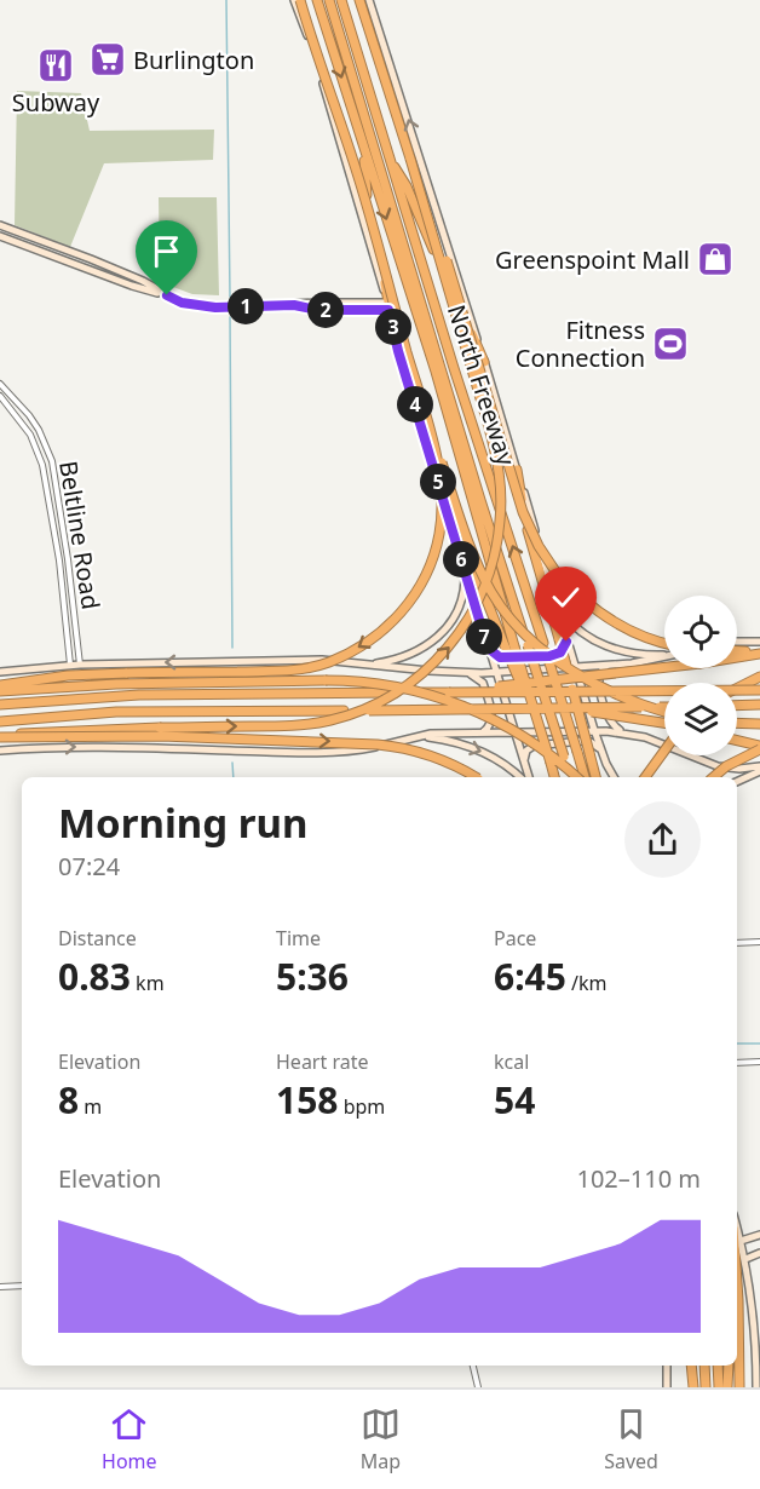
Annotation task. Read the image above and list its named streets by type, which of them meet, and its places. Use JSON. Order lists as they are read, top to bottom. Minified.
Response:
{"streets":{"highway":["North Freeway"],"street":["Beltline Road"]},"places":{"supermarket":["Burlington"],"restaurant":["Subway"],"shop":["Greenspoint Mall"],"sports":["Fitness Connection"]},"page":{"pins":["1","2","3","4","5","6","7"],"heading":["Morning run","07:24"],"stats":[["Distance","0.83 km"],["Time","5:36"],["Pace","6:45 /km"],["Elevation","8 m"],["Heart rate","158 bpm"],["kcal","54"]],"chart":["Elevation","102–110 m"],"tabs":["Home","Map","Saved"]}}
